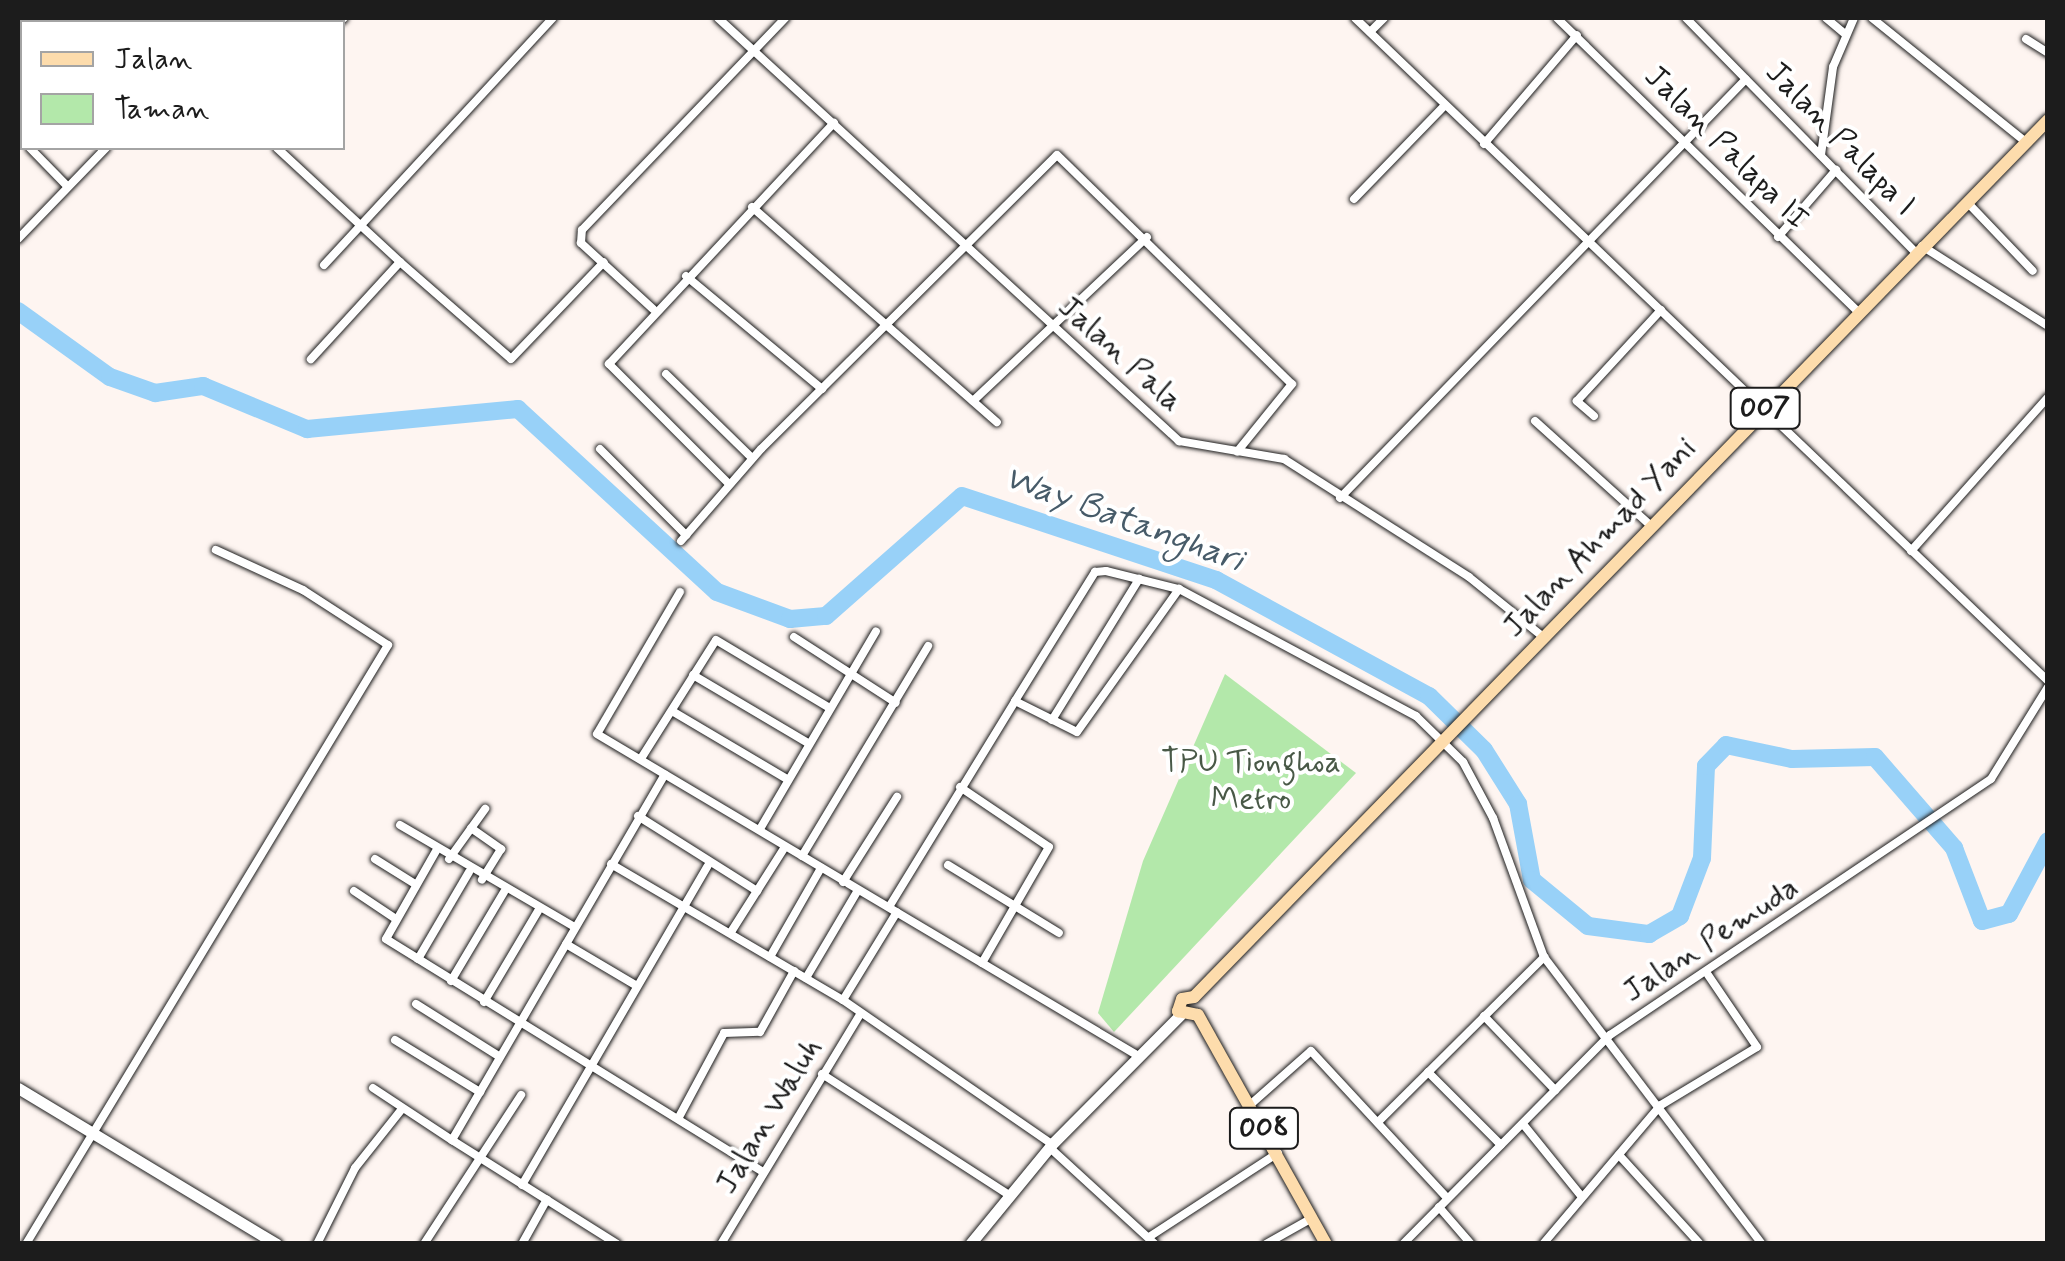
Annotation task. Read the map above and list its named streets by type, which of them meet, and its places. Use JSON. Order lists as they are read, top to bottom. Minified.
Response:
{"streets":{"main road":["007","Jalan Ahmad Yani","008"],"street":["Jalan Palapa I","Jalan Palapa II","Jalan Pala","Jalan Pemuda","Jalan Waluh"]},"crossings":[["Jalan Palapa I","Jalan Ahmad Yani"],["Jalan Palapa II","Jalan Ahmad Yani"],["Jalan Pala","Jalan Ahmad Yani"],["Jalan Ahmad Yani","008"]],"water":["Way Batanghari"],"parks":["TPU Tionghoa Metro"],"legend":["Jalan","Taman"]}
